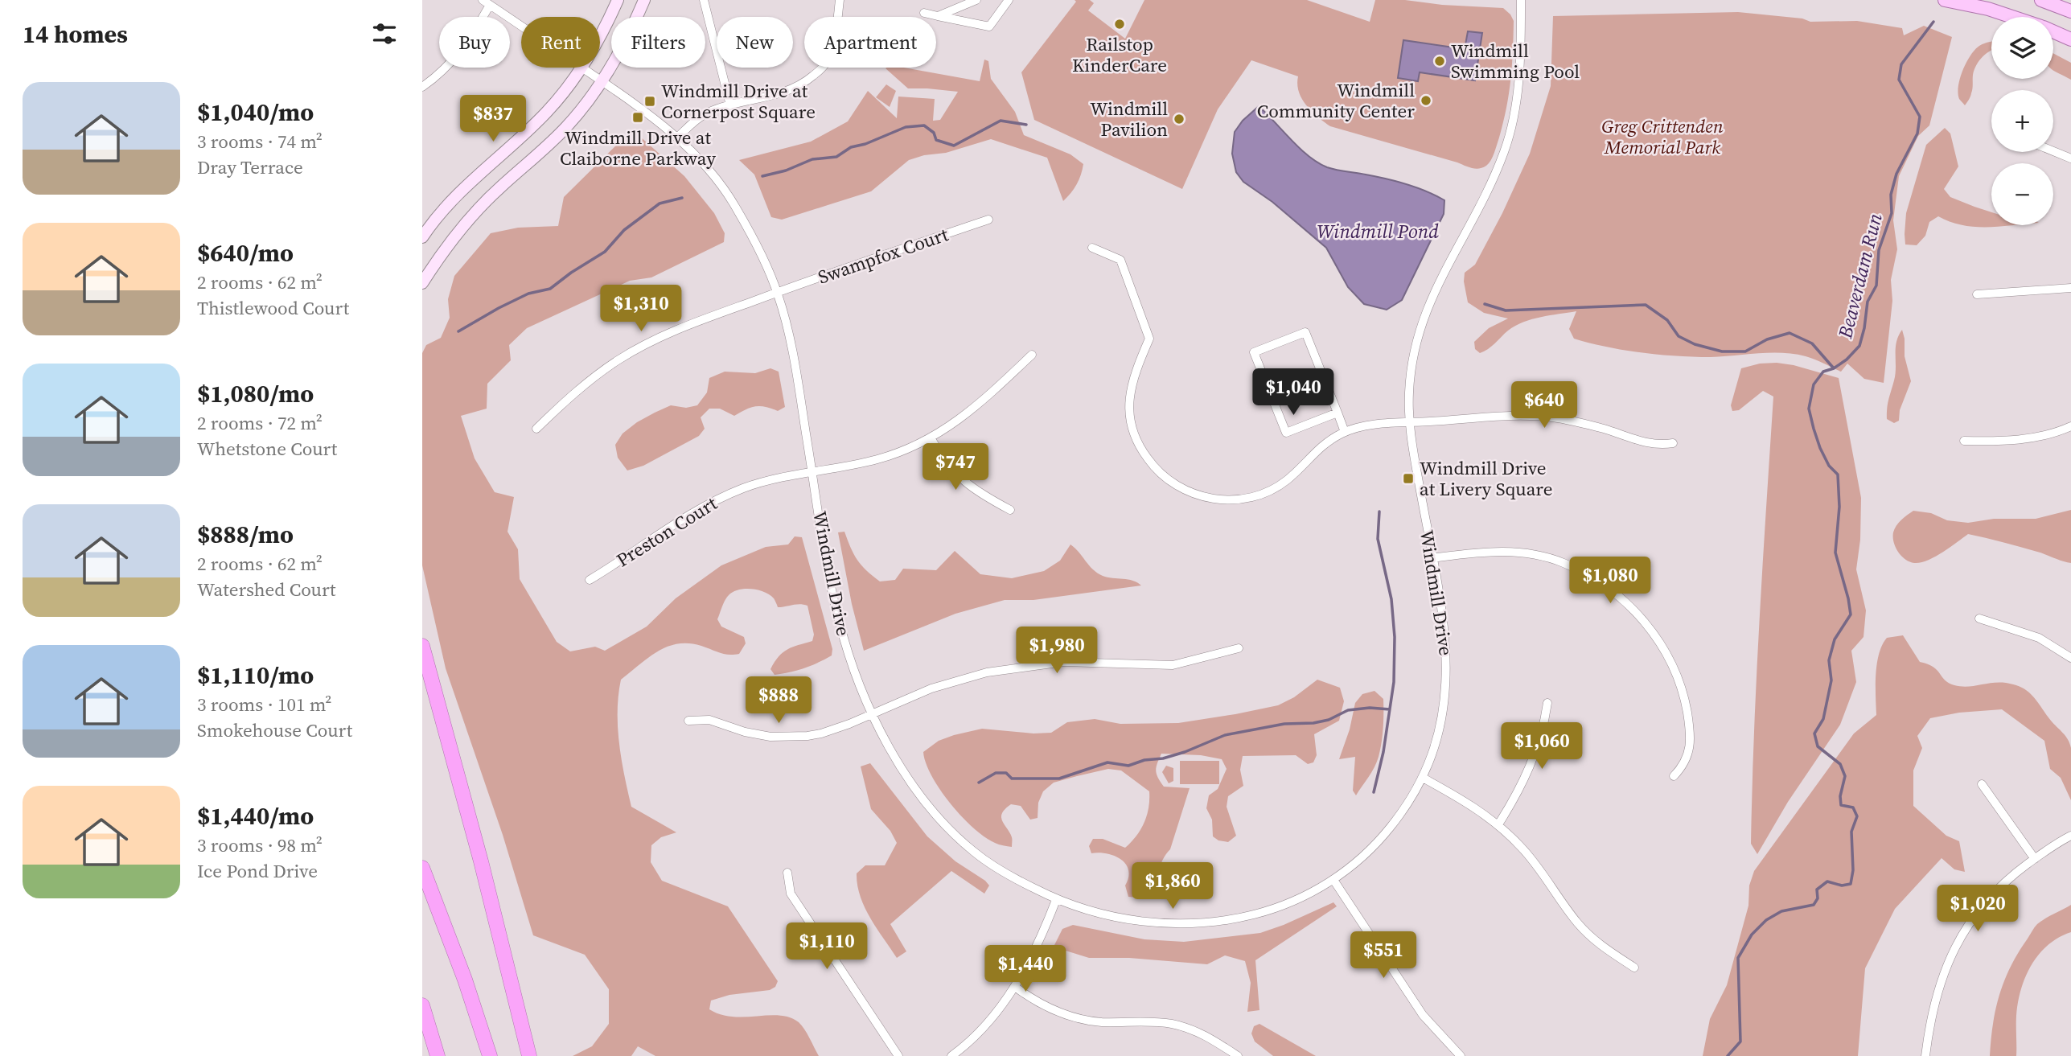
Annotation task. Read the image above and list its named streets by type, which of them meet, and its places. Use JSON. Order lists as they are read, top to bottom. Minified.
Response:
{"streets":{"street":["Swampfox Court","Preston Court","Windmill Drive"]},"crossings":[["Swampfox Court","Windmill Drive"],["Preston Court","Windmill Drive"]],"water":["Windmill Pond","Beaverdam Run"],"parks":["Greg Crittenden Memorial Park"],"places":{"other":["Railstop KinderCare","Windmill Swimming Pool","Windmill Community Center","Windmill Pavilion"],"transit":["Windmill Drive at Cornerpost Square","Windmill Drive at Claiborne Parkway","Windmill Drive at Livery Square"]},"page":{"heading":"14 homes","map_buttons":["+","−"],"chip":["Buy","Rent","Filters","New","Apartment"],"list":[{"name":"$1,040/mo","note":"3 rooms · 74 m² · Dray Terrace"},{"name":"$640/mo","note":"2 rooms · 62 m² · Thistlewood Court"},{"name":"$1,080/mo","note":"2 rooms · 72 m² · Whetstone Court"},{"name":"$888/mo","note":"2 rooms · 62 m² · Watershed Court"},{"name":"$1,110/mo","note":"3 rooms · 101 m² · Smokehouse Court"},{"name":"$1,440/mo","note":"3 rooms · 98 m² · Ice Pond Drive"}],"price":["$837","$1,310","$1,040","$640","$747","$1,080","$1,980","$888","$1,060","$1,860","$1,020","$1,110","$551","$1,440"]}}
